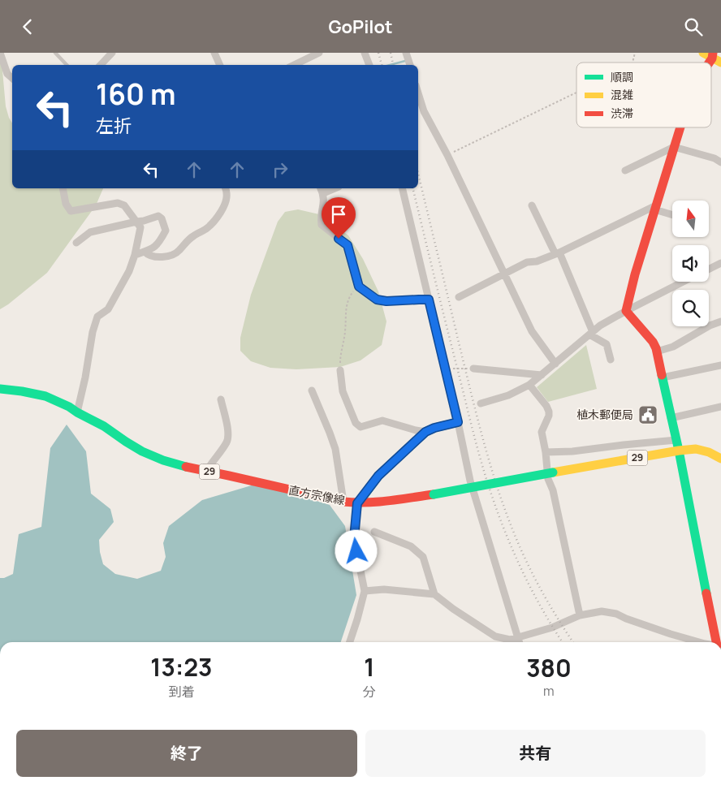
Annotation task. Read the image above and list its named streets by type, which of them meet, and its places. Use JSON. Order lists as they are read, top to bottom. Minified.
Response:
{"streets":{"main road":["29","直方宗像線"]},"places":{"public building":["植木郵便局"]},"legend":["順調","混雑","渋滞"],"north":"top","page":{"header":"GoPilot","turn":["160 m","左折"],"eta":["13:23","到着","1","分","380","m"],"buttons":["終了","共有"]}}
